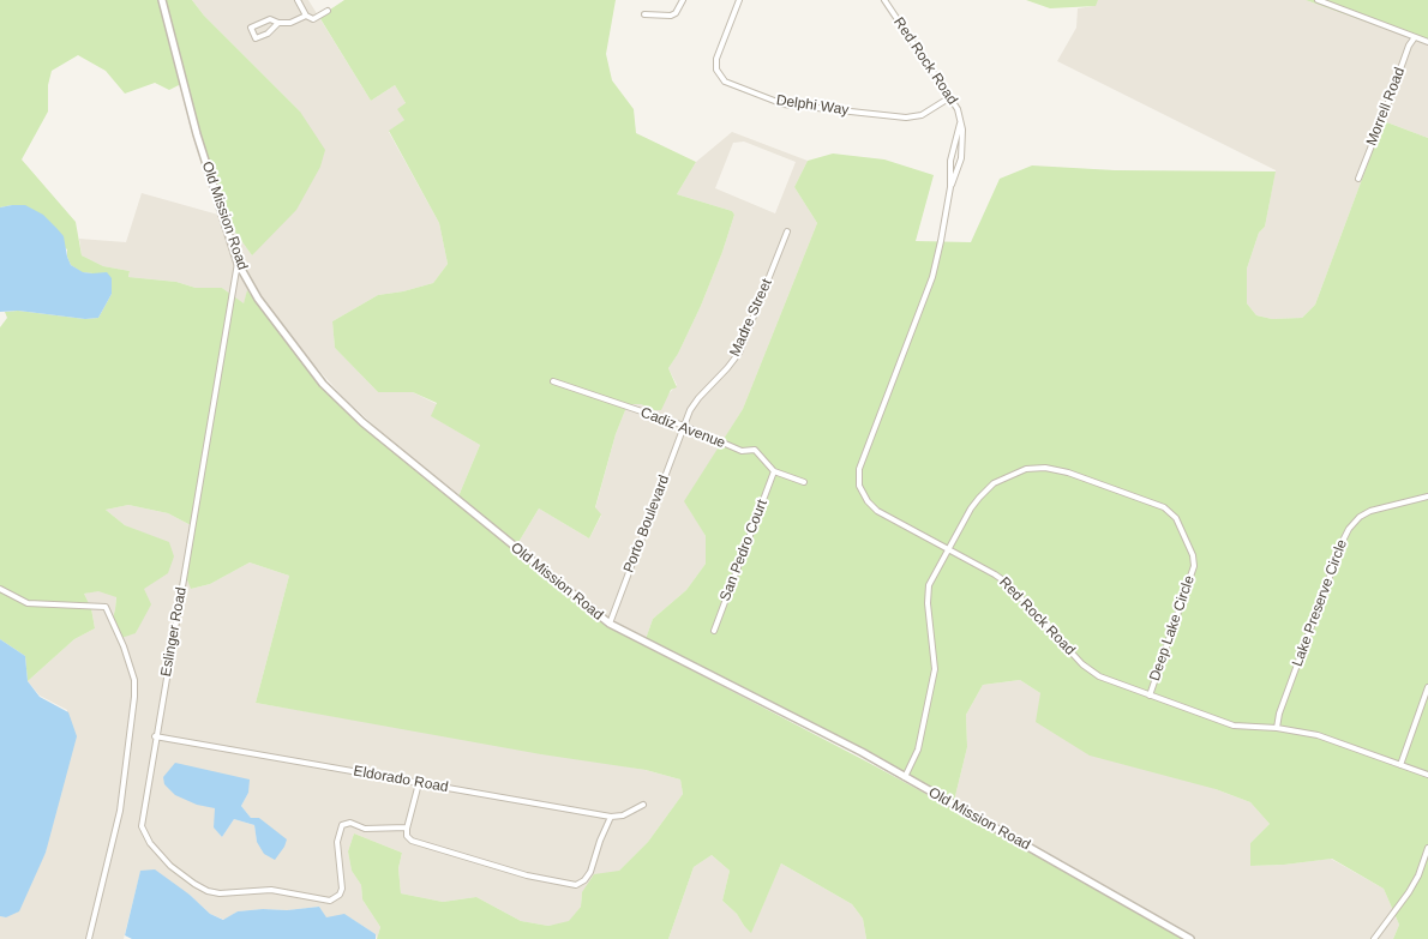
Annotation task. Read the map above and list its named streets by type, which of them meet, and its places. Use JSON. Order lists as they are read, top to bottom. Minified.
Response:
{"streets":{"street":["Red Rock Road","Delphi Way","Morrell Road","Old Mission Road","Madre Street","Cadiz Avenue","Porto Boulevard","San Pedro Court","Lake Preserve Circle","Deep Lake Circle","Eslinger Road","Eldorado Road"]},"crossings":[["Red Rock Road","Delphi Way"],["Red Rock Road","Lake Preserve Circle"],["Red Rock Road","Deep Lake Circle"],["Old Mission Road","Porto Boulevard"],["Old Mission Road","Deep Lake Circle"],["Old Mission Road","Eslinger Road"],["Madre Street","Cadiz Avenue"],["Madre Street","Porto Boulevard"],["Cadiz Avenue","Porto Boulevard"],["Cadiz Avenue","San Pedro Court"],["Eslinger Road","Eldorado Road"]]}
